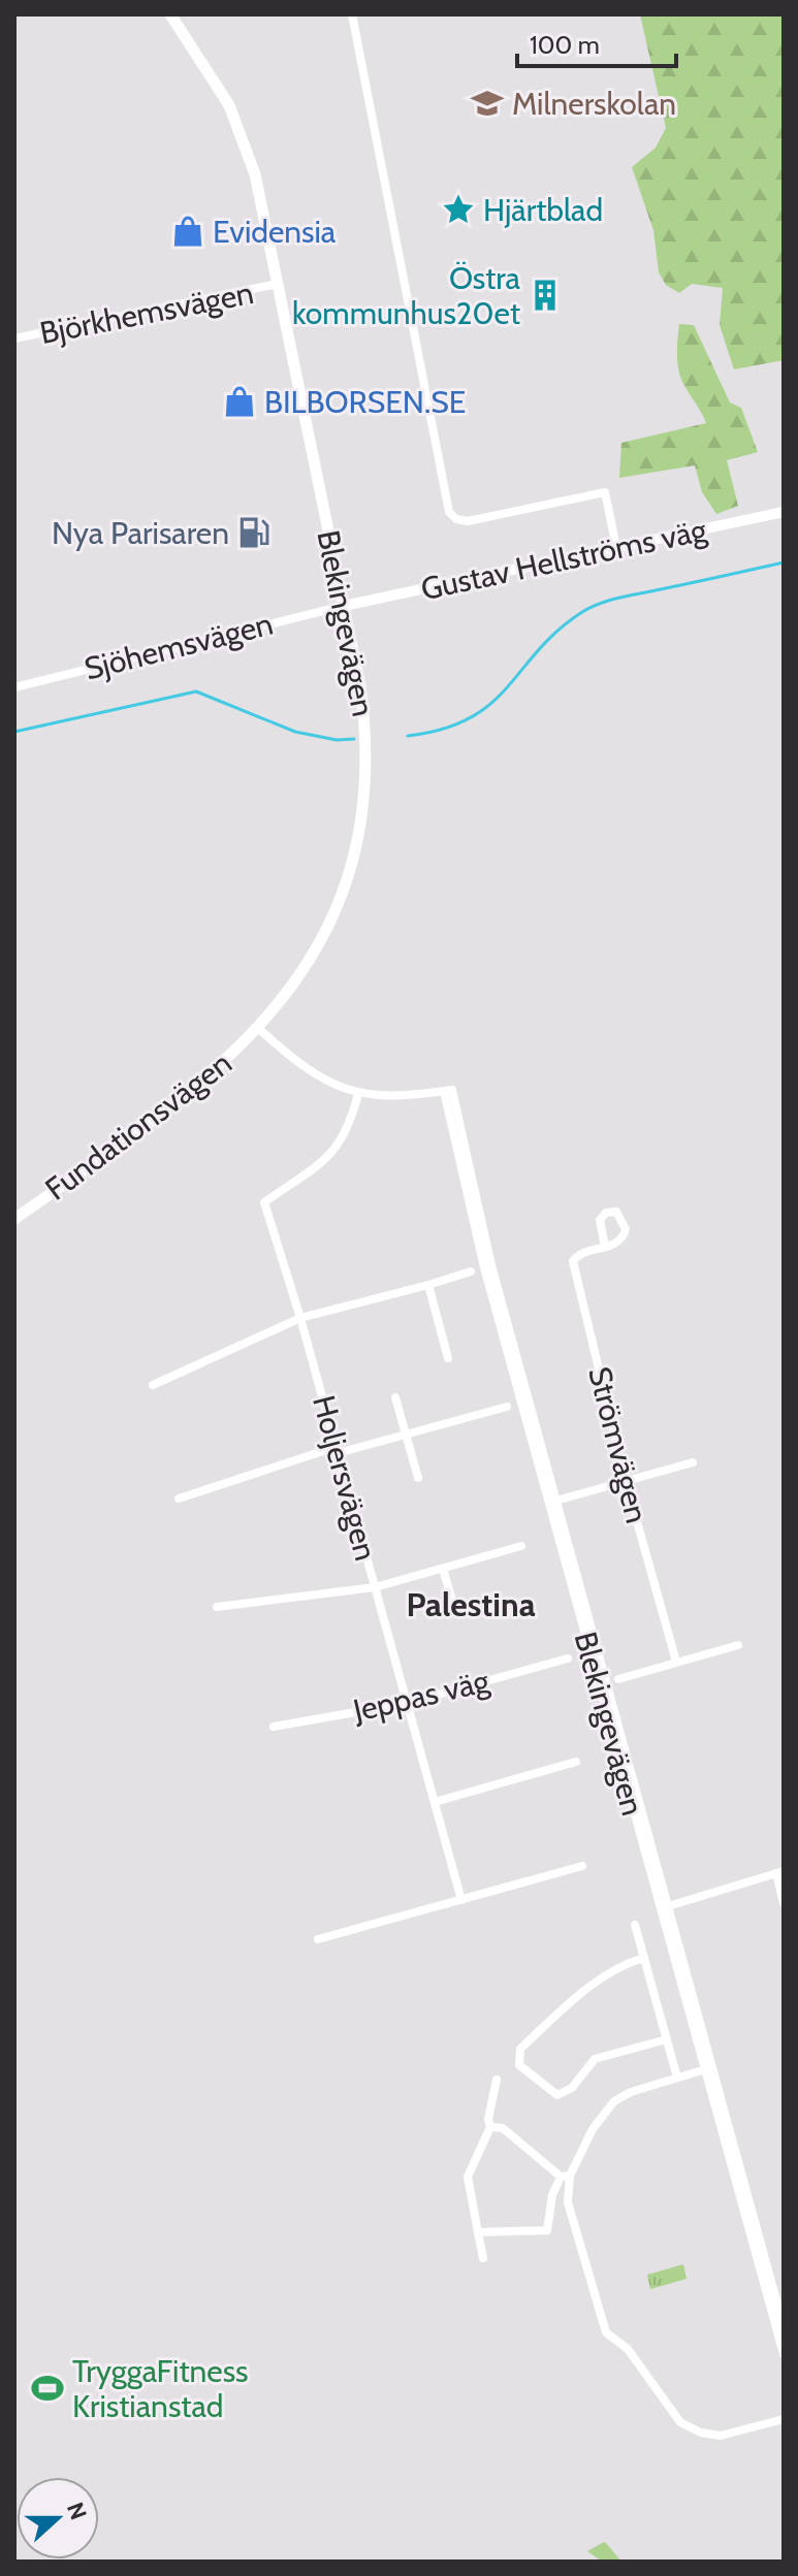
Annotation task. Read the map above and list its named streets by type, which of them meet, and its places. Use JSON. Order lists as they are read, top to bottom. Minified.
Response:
{"streets":{"main road":["Blekingevägen","Fundationsvägen"],"street":["Björkhemsvägen","Gustav Hellströms väg","Sjöhemsvägen","Strömvägen","Holjersvägen","Jeppas väg"]},"crossings":[["Björkhemsvägen","Blekingevägen"],["Gustav Hellströms väg","Blekingevägen"],["Gustav Hellströms väg","Sjöhemsvägen"],["Blekingevägen","Sjöhemsvägen"],["Blekingevägen","Fundationsvägen"],["Blekingevägen","Holjersvägen"],["Holjersvägen","Jeppas väg"]],"districts":["Palestina"],"places":{"school or university":["Milnerskolan"],"place":["Hjärtblad"],"shop":["Evidensia","BILBORSEN.SE"],"building":["Östra kommunhus20et"],"fuel station":["Nya Parisaren"],"sports":["TryggaFitness Kristianstad"]},"scale_bar":"100 m","north":"right"}
